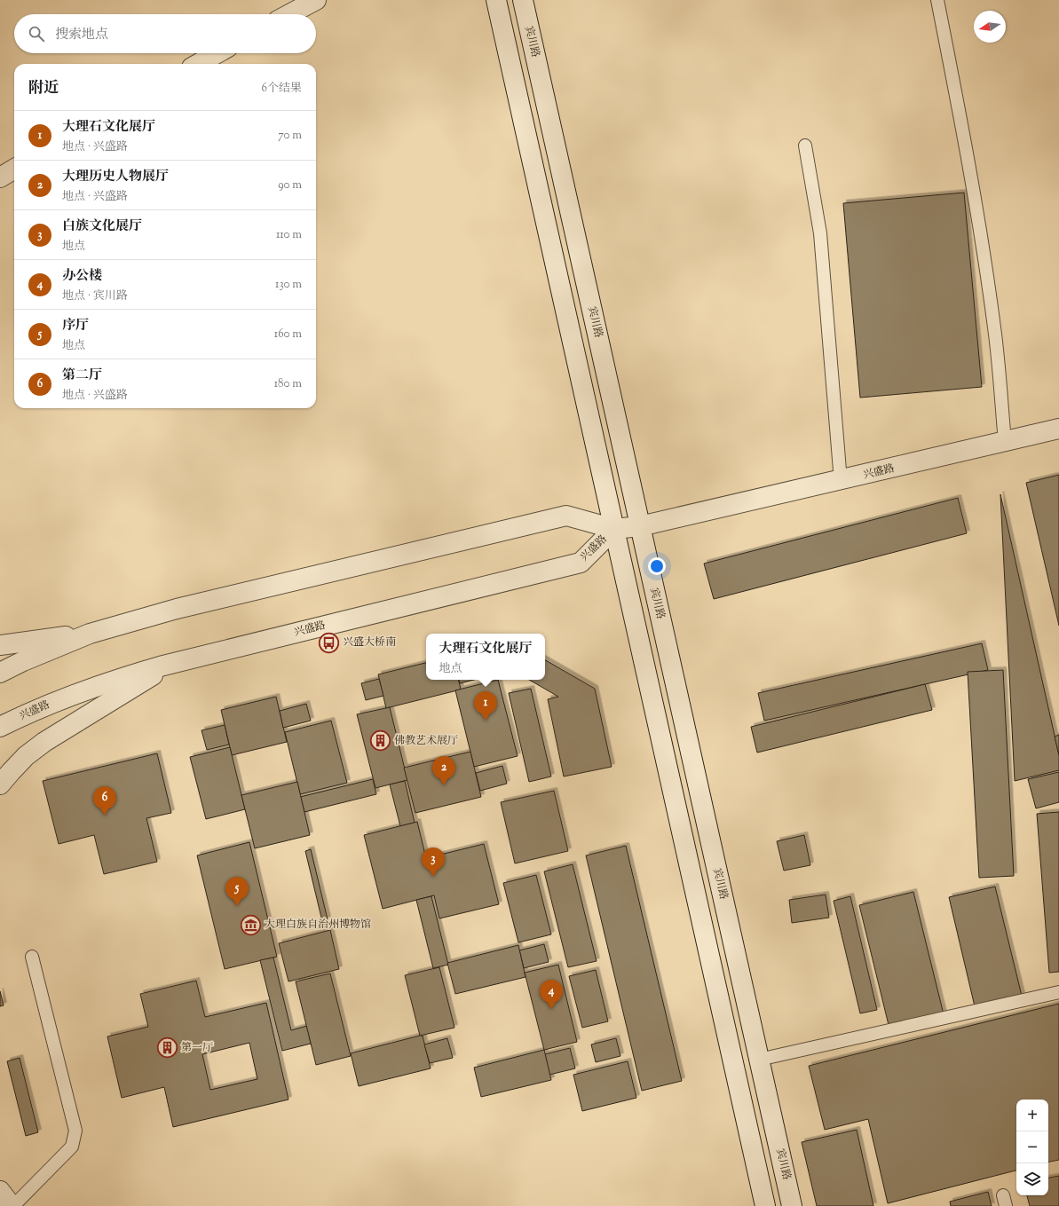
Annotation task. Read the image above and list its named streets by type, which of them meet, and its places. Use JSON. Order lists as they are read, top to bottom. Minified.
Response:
{"streets":{"main road":["宾川路","兴盛路"]},"crossings":[["宾川路","兴盛路"]],"places":{"bus stop":["兴盛大桥南"],"building":["佛教艺术展厅","第一厅"],"museum":["大理白族自治州博物馆"]},"north":"left","page":{"search":"搜索地点","heading":["附近","6个结果"],"list":[{"mark":"1","name":"大理石文化展厅","note":"地点 · 兴盛路","value":"70 m"},{"mark":"2","name":"大理历史人物展厅","note":"地点 · 兴盛路","value":"90 m"},{"mark":"3","name":"白族文化展厅","note":"地点","value":"110 m"},{"mark":"4","name":"办公楼","note":"地点 · 宾川路","value":"130 m"},{"mark":"5","name":"序厅","note":"地点","value":"160 m"},{"mark":"6","name":"第二厅","note":"地点 · 兴盛路","value":"180 m"}],"popup":["大理石文化展厅","地点"],"pins":["1","2","6","3","5","4"],"map_buttons":["+","−"]}}
